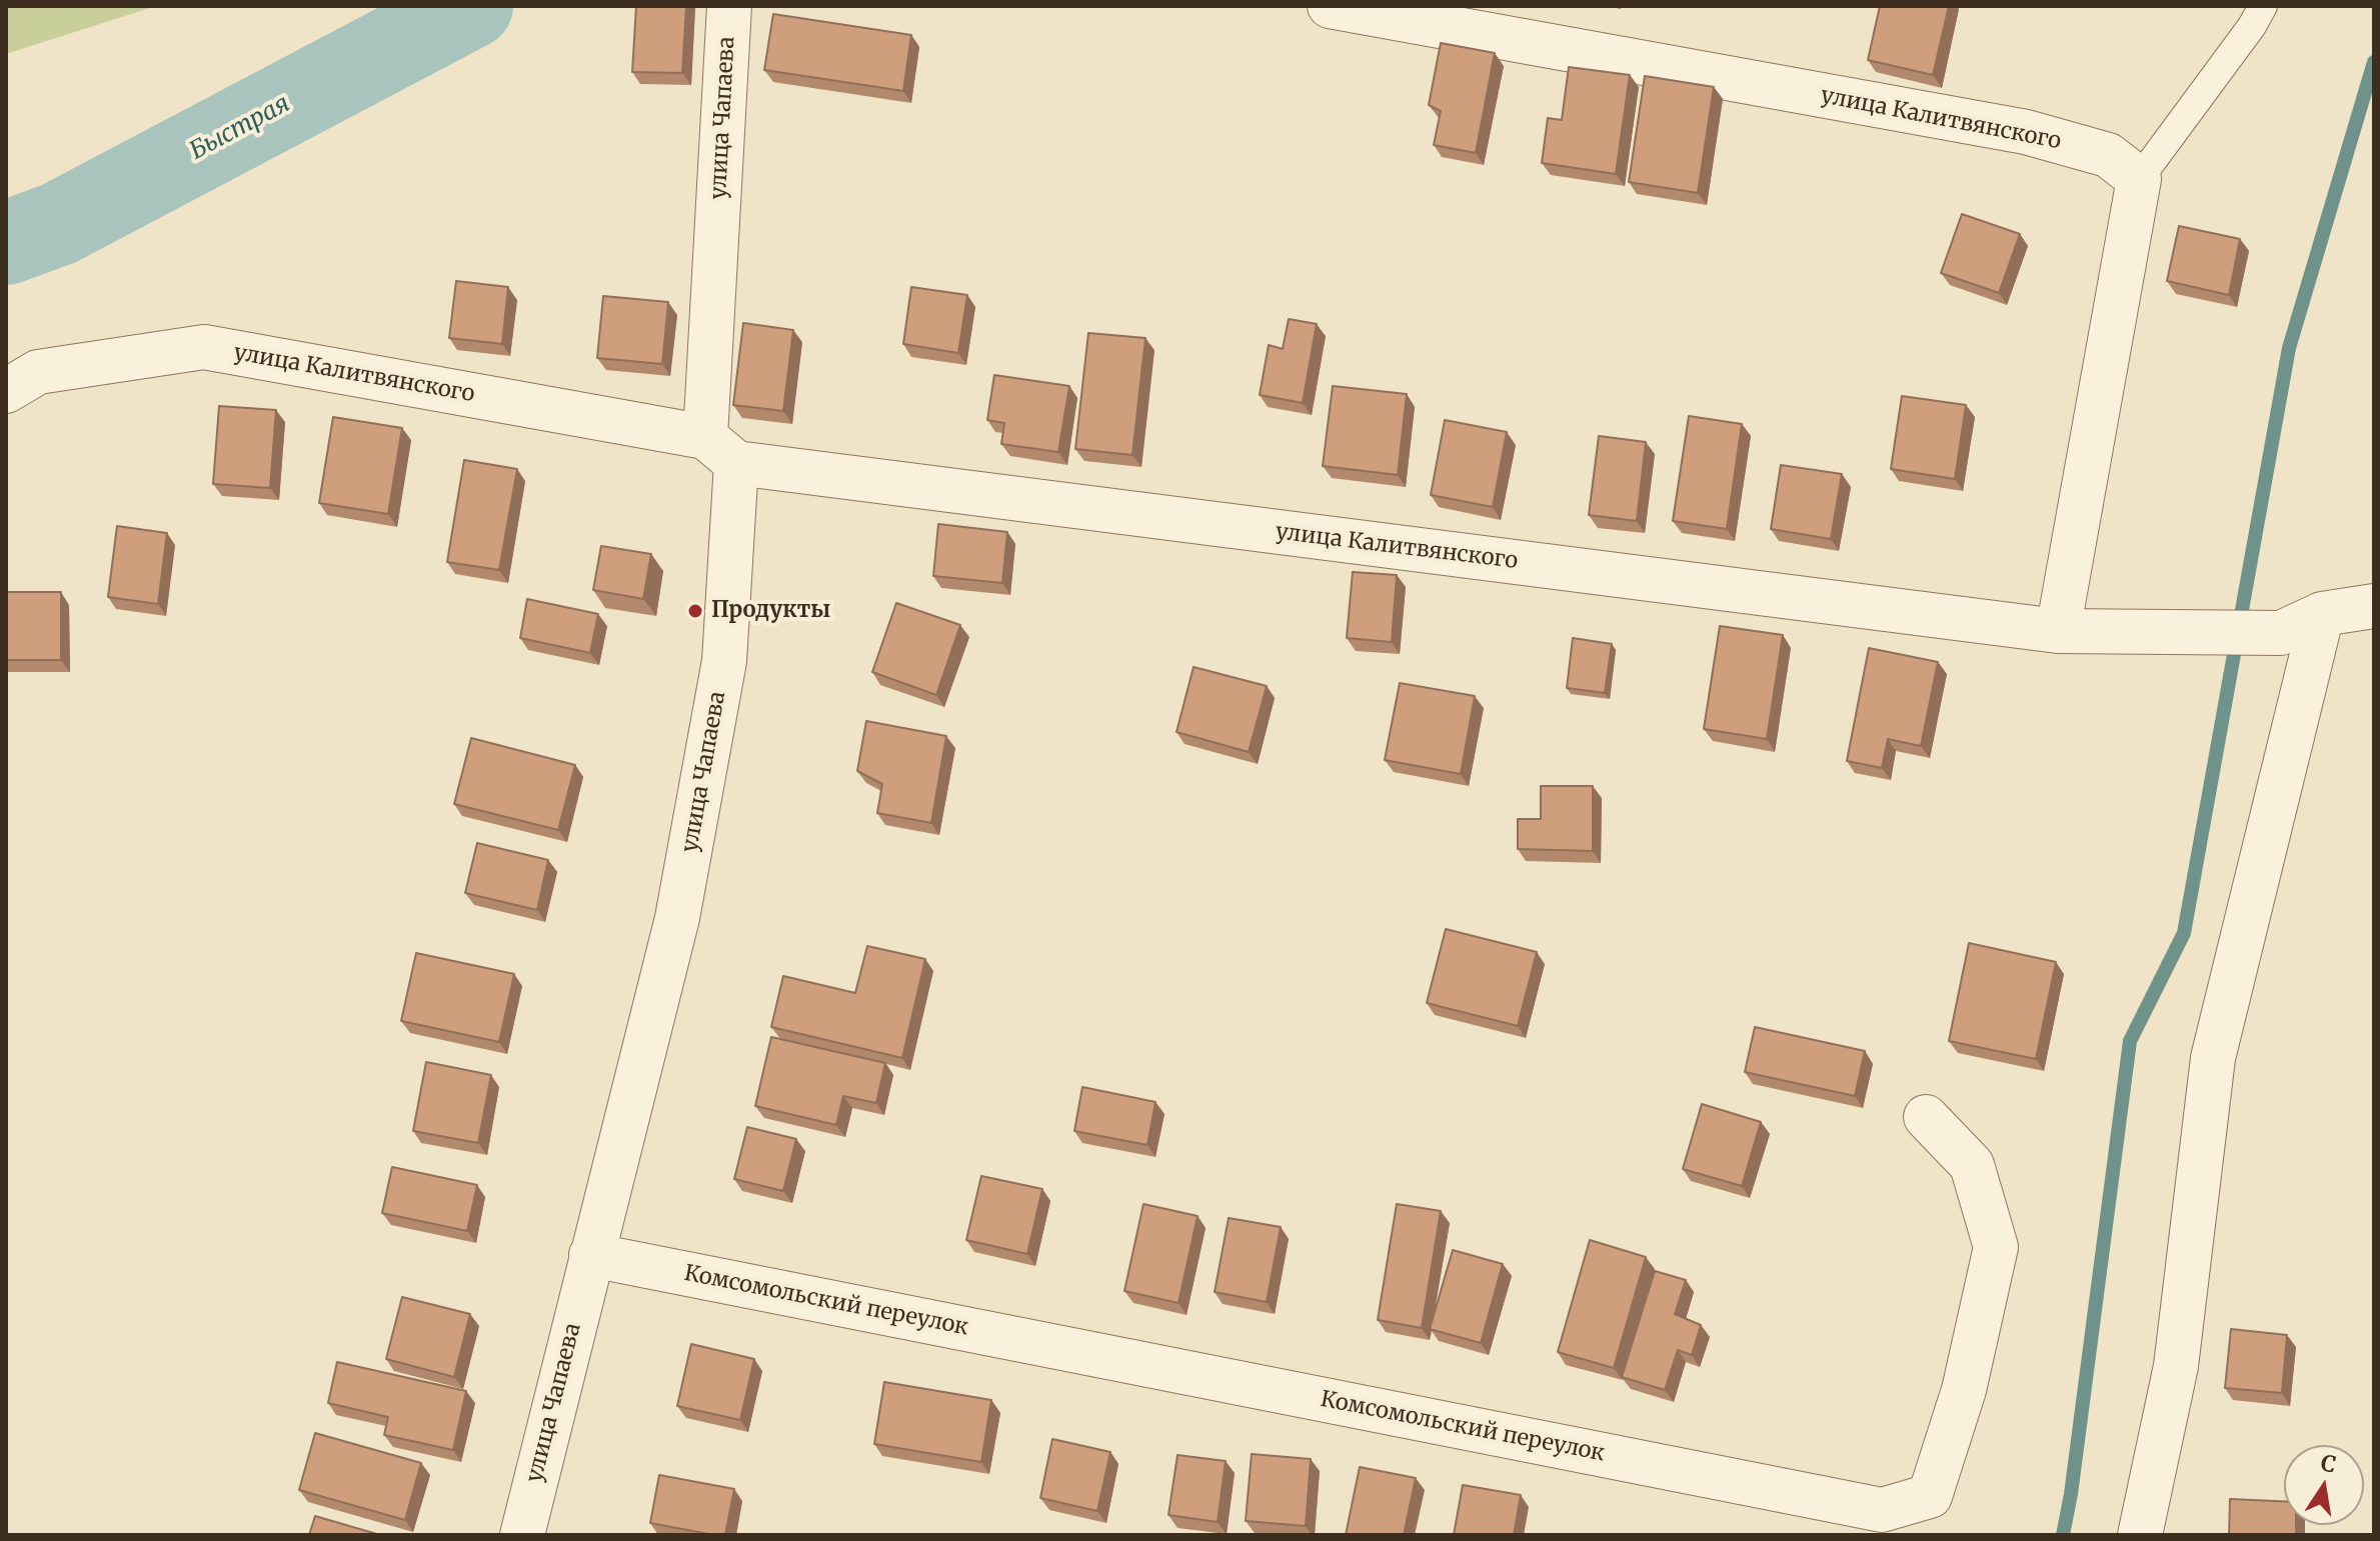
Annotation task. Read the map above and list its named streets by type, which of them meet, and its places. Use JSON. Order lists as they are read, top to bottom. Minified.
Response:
{"streets":{"street":["улица Чапаева","улица Калитвянского","Комсомольский переулок"]},"crossings":[["улица Чапаева","улица Калитвянского"],["улица Чапаева","Комсомольский переулок"]],"water":["Быстрая"],"places":["Продукты"],"north":"top"}
